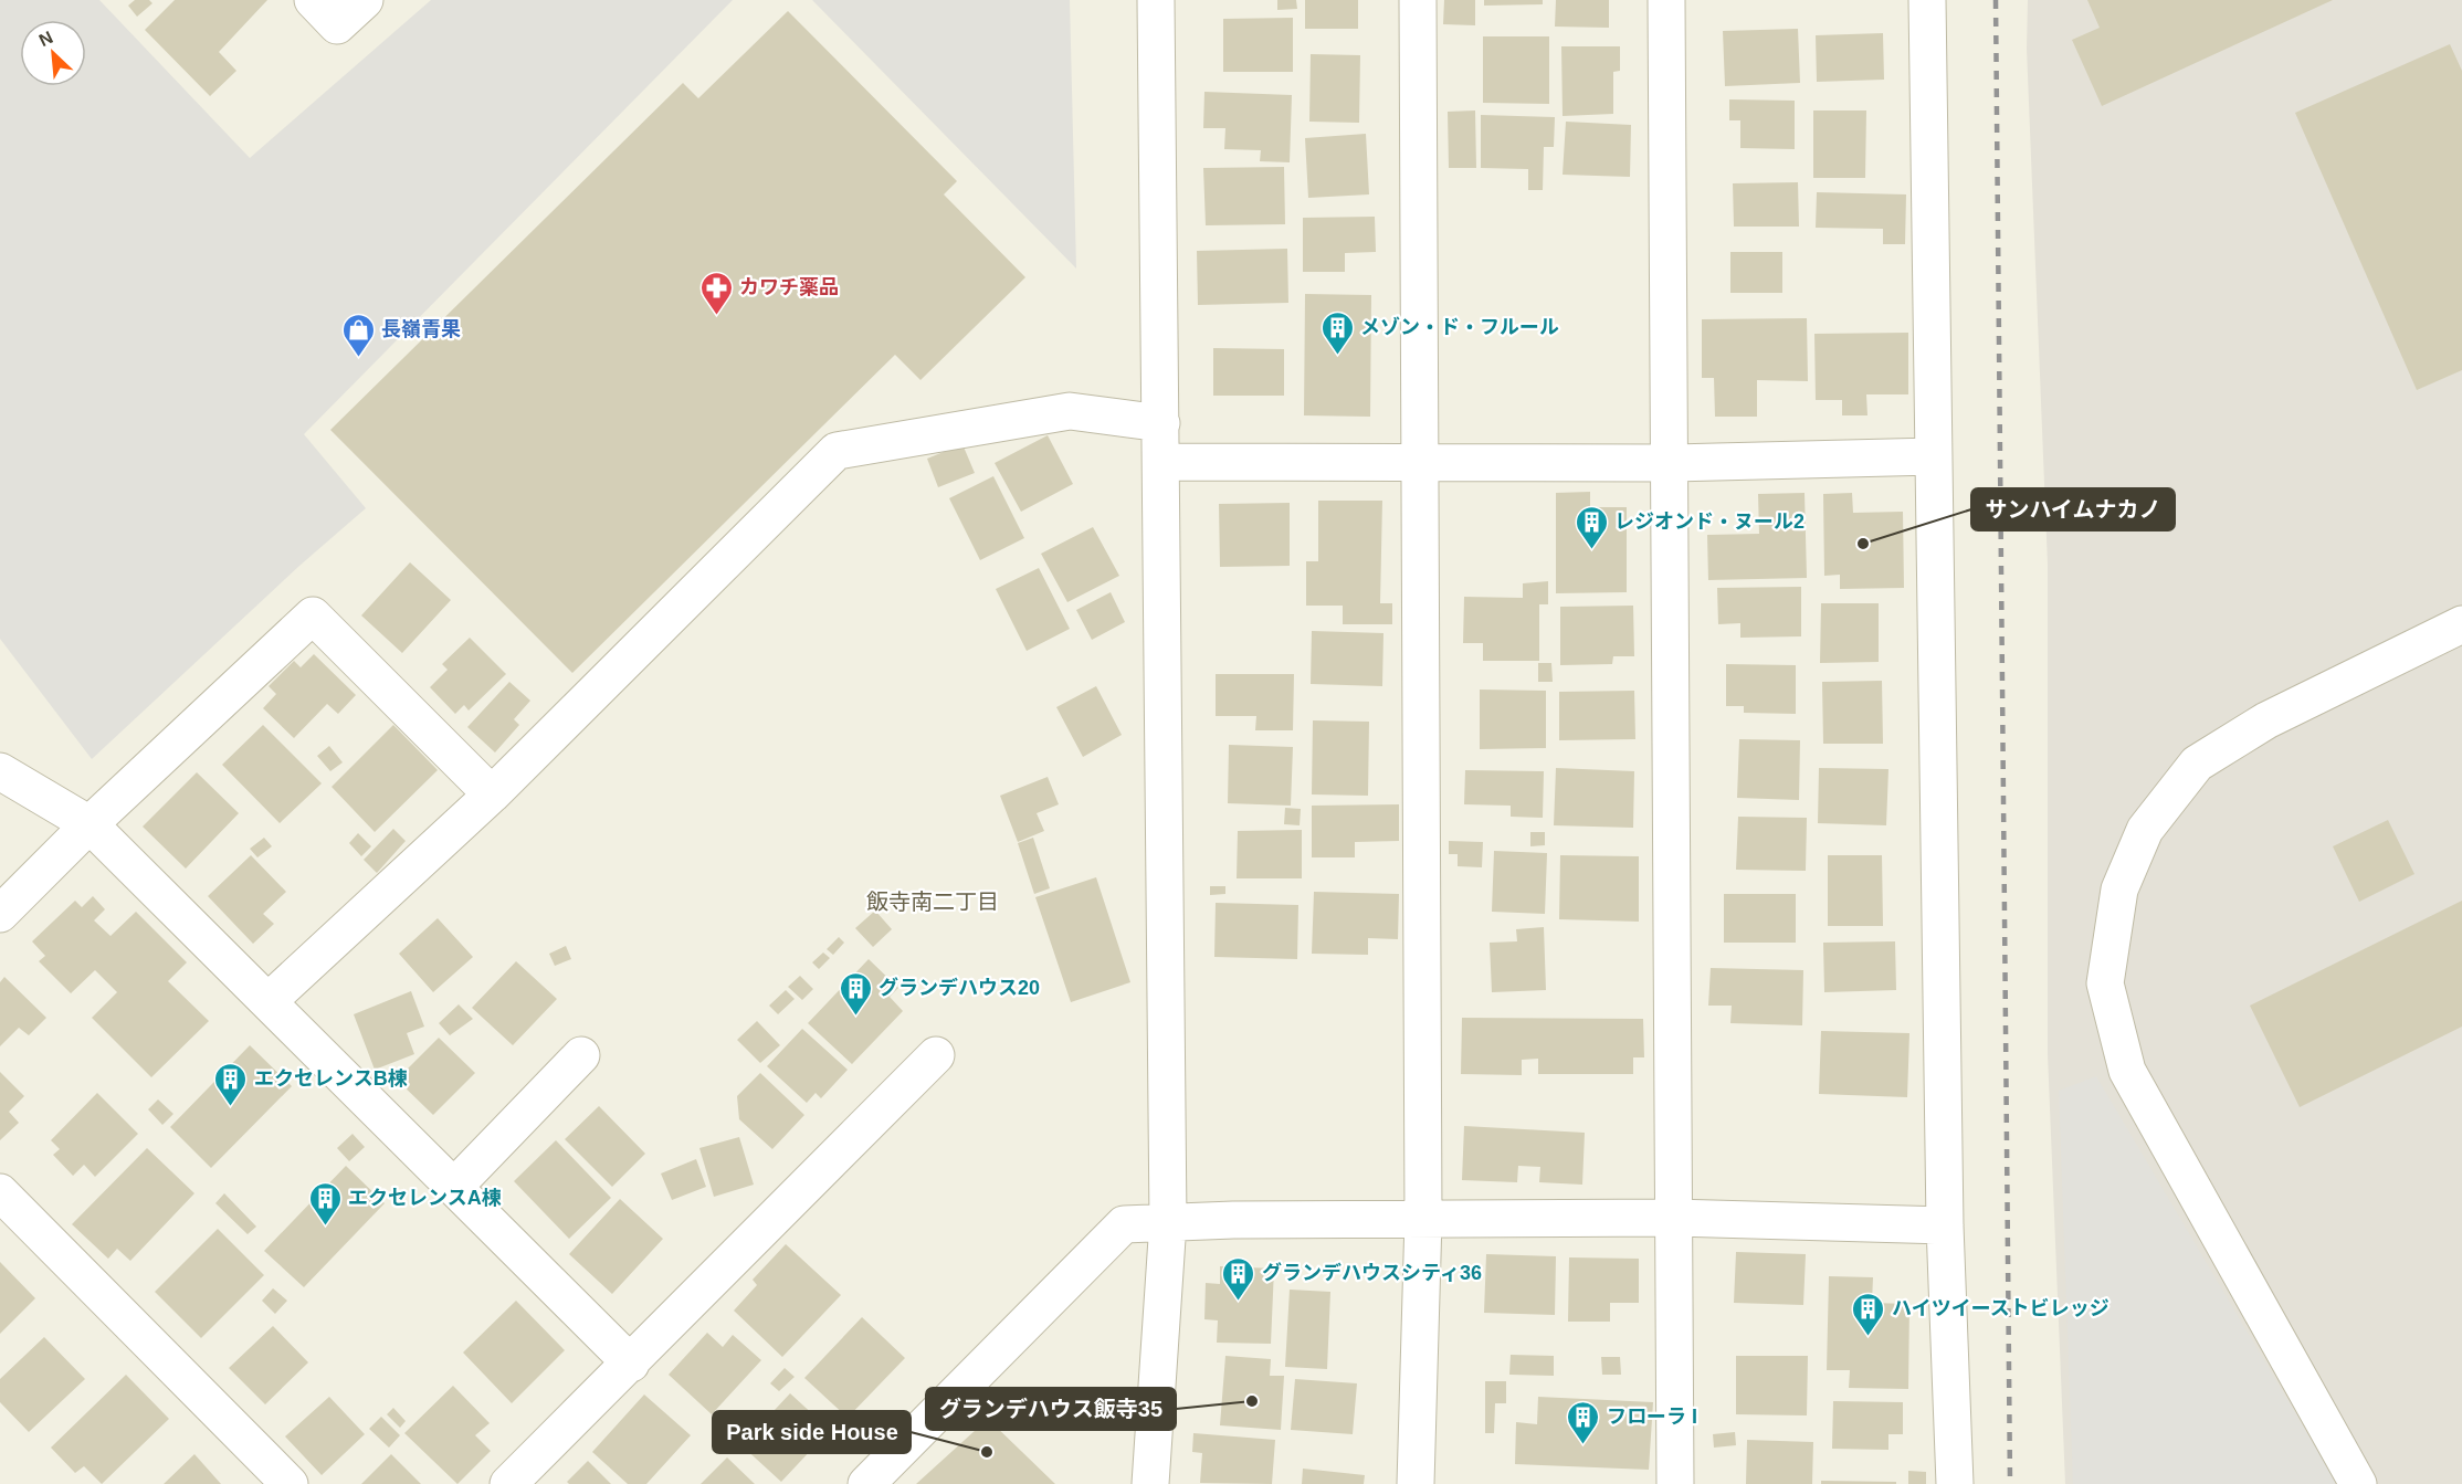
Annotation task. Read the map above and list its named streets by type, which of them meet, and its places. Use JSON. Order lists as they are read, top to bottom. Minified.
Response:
{"districts":["飯寺南二丁目"],"places":{"pharmacy":["カワチ薬品"],"building":["メゾン・ド・フルール","レジオンド・ヌール2","グランデハウス20","エクセレンスB棟","エクセレンスA棟","グランデハウスシティ36","ハイツイーストビレッジ","フローラ I"],"shop":["長嶺青果"],"other":["サンハイムナカノ","グランデハウス飯寺35","Park side House"]},"north":"top left"}
